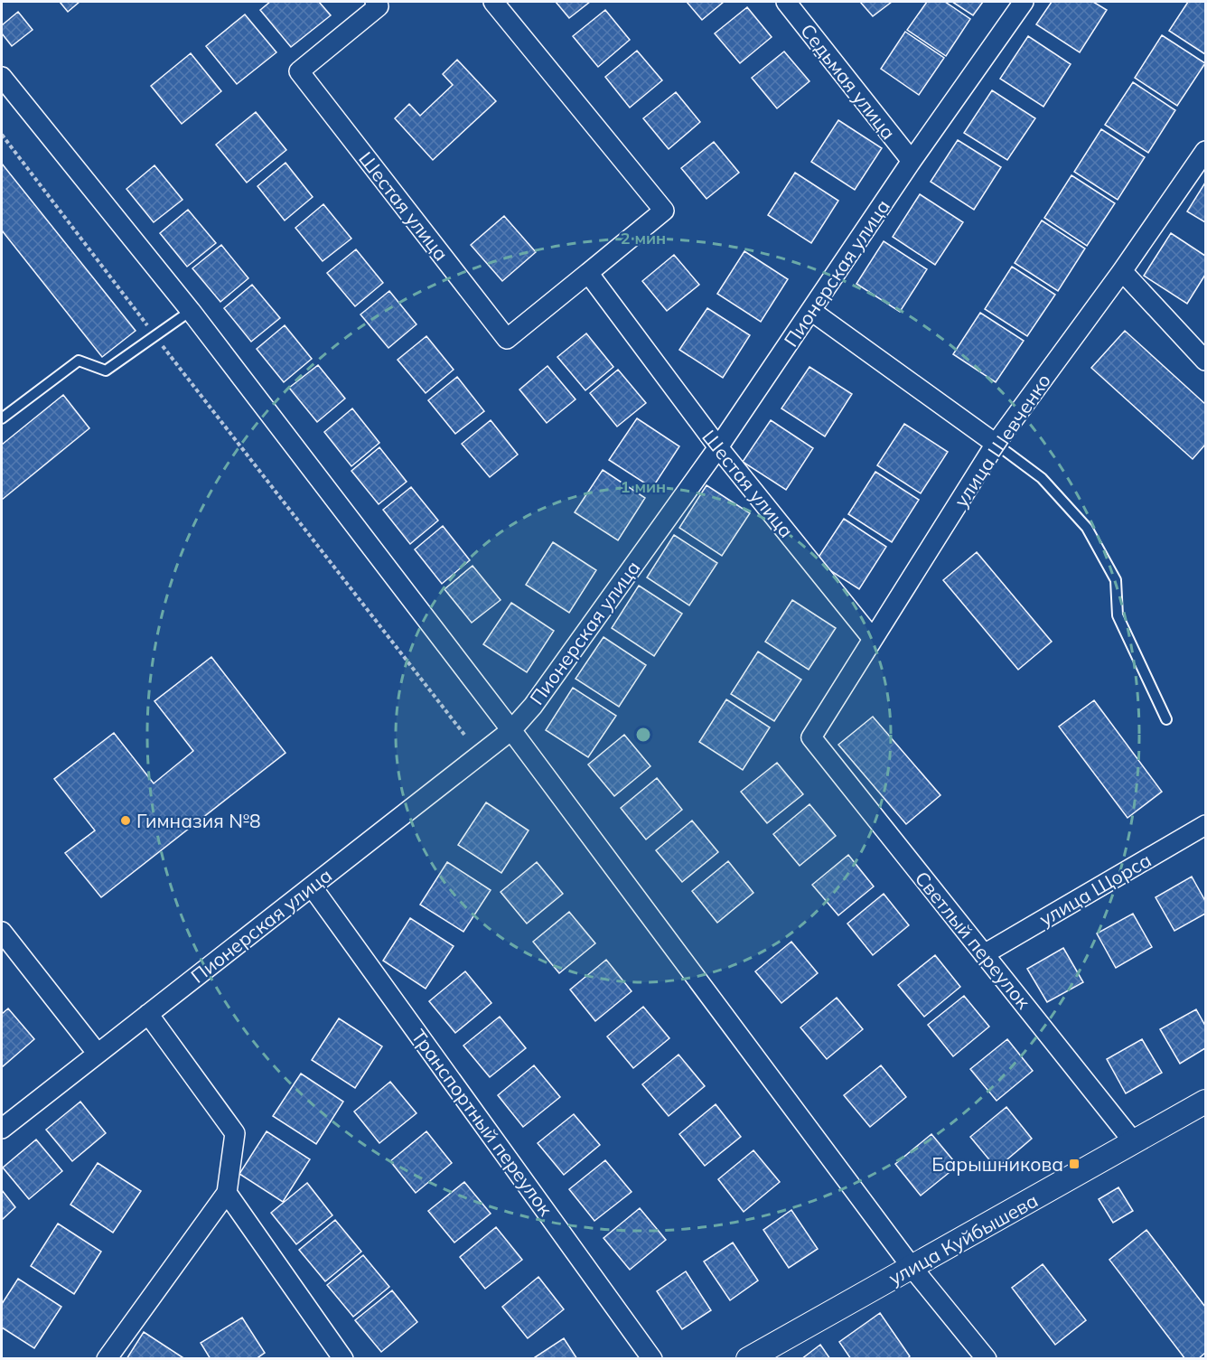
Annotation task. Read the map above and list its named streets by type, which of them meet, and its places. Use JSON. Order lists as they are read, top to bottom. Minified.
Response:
{"streets":{"street":["Седьмая улица","Шестая улица","Пионерская улица","улица Шевченко","улица Щорса","Светлый переулок","Транспортный переулок","улица Куйбышева"]},"crossings":[["Седьмая улица","Пионерская улица"],["Шестая улица","Пионерская улица"],["Шестая улица","улица Шевченко"],["Пионерская улица","Транспортный переулок"],["улица Шевченко","Светлый переулок"],["улица Щорса","Светлый переулок"],["Светлый переулок","улица Куйбышева"]],"places":{"other":["Гимназия №8"],"transit":["Барышникова"]},"rings":["2 мин","1 мин"]}
